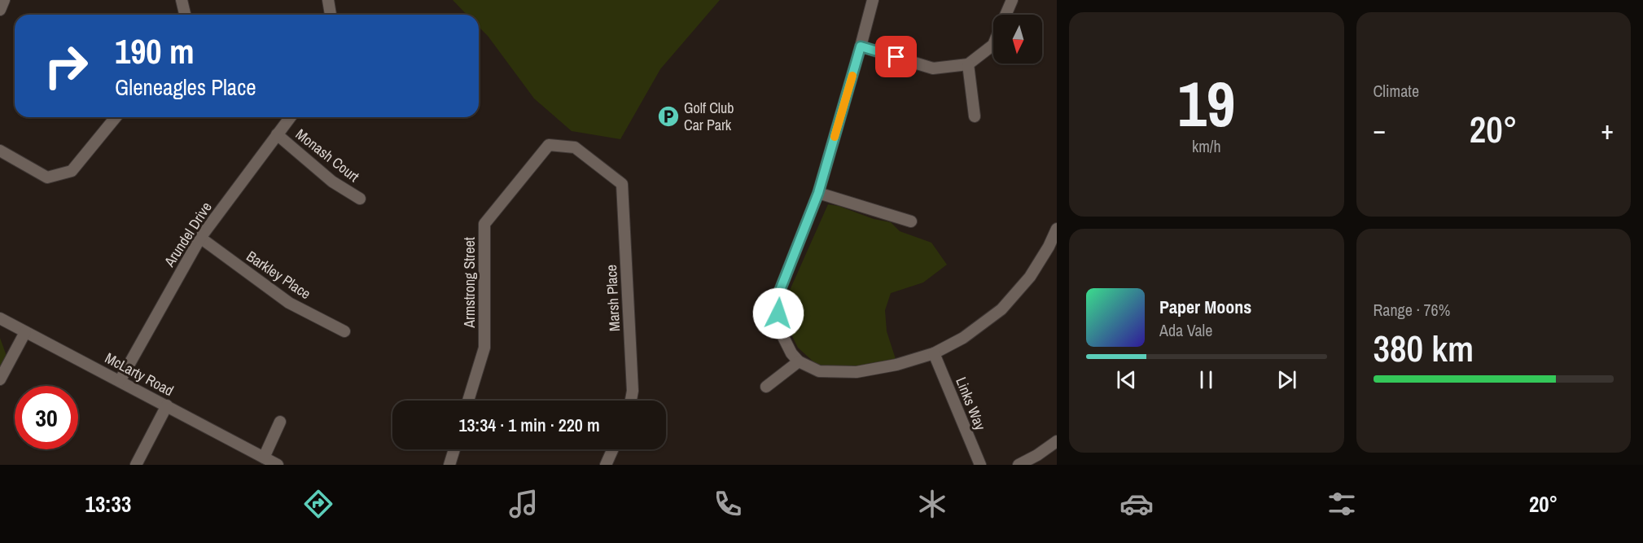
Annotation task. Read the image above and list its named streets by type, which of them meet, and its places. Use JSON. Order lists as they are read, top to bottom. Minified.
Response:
{"streets":{"street":["Monash Court","Arundel Drive","Barkley Place","Armstrong Street","Marsh Place","McLarty Road","Links Way"]},"crossings":[["Monash Court","Arundel Drive"],["Arundel Drive","Barkley Place"],["Arundel Drive","McLarty Road"],["Armstrong Street","Marsh Place"]],"places":{"parking":["Golf Club Car Park"]},"north":"bottom","page":{"tile":[["19","km/h"],"Climate",["Range · 76%","380 km"]],"turn":["190 m","Gleneagles Place"],"heat":["−","20°","+"],"song":["Paper Moons","Ada Vale"],"limit":"30","trip":"13:34 · 1 min · 220 m","tabs":["13:33","20°"]}}
